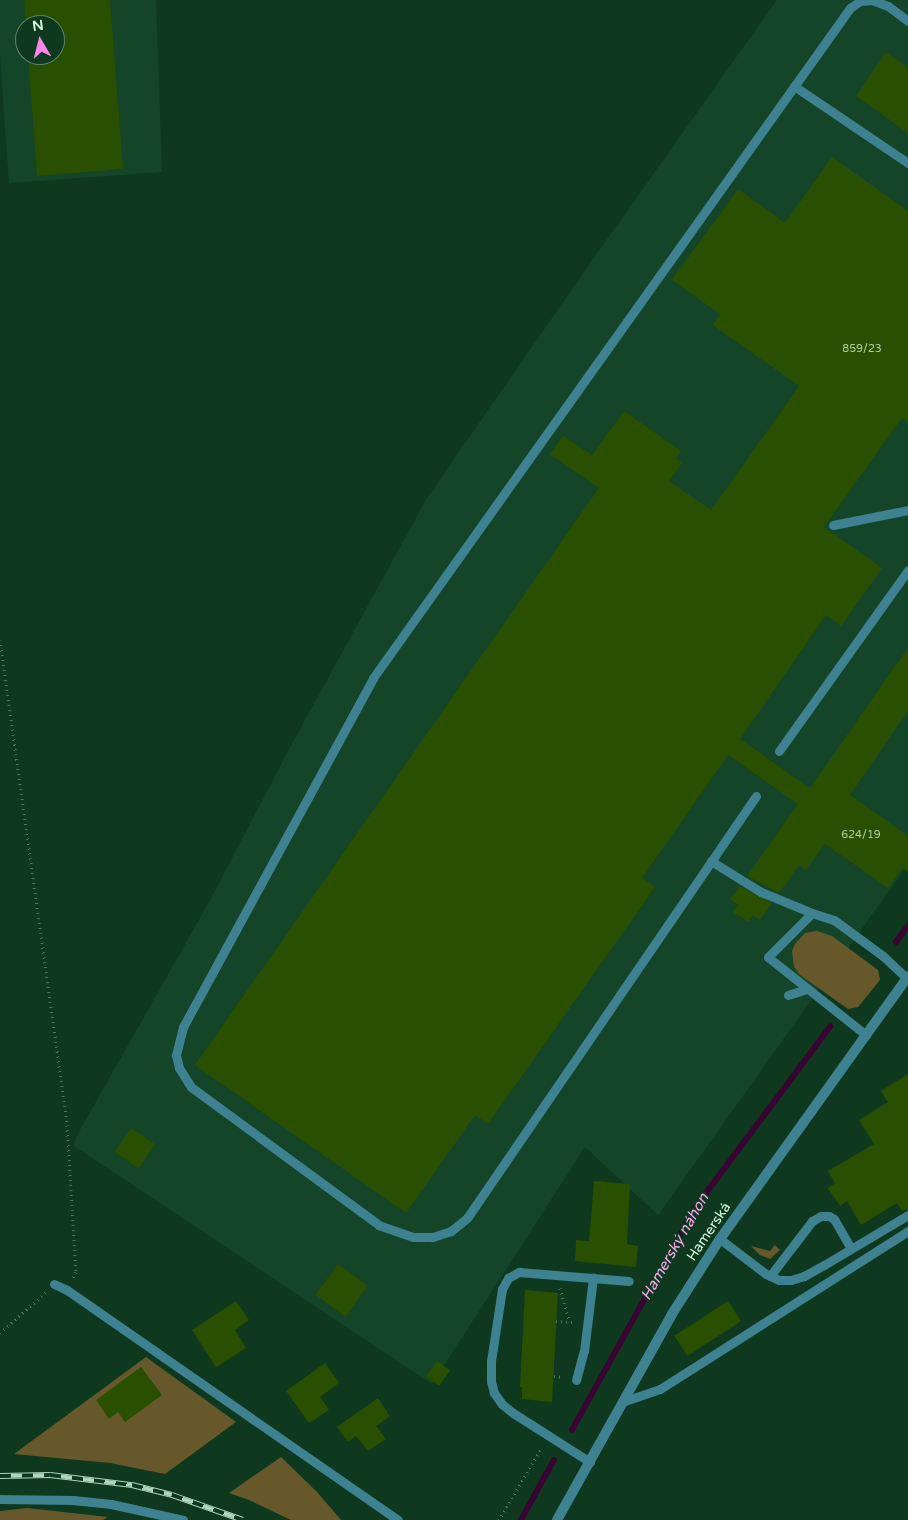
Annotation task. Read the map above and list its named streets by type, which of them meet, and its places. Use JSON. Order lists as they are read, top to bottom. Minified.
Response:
{"streets":{"street":["Hamerská"]},"water":["Hamerský náhon"],"house_numbers":["859/23","624/19"],"north":"top"}
